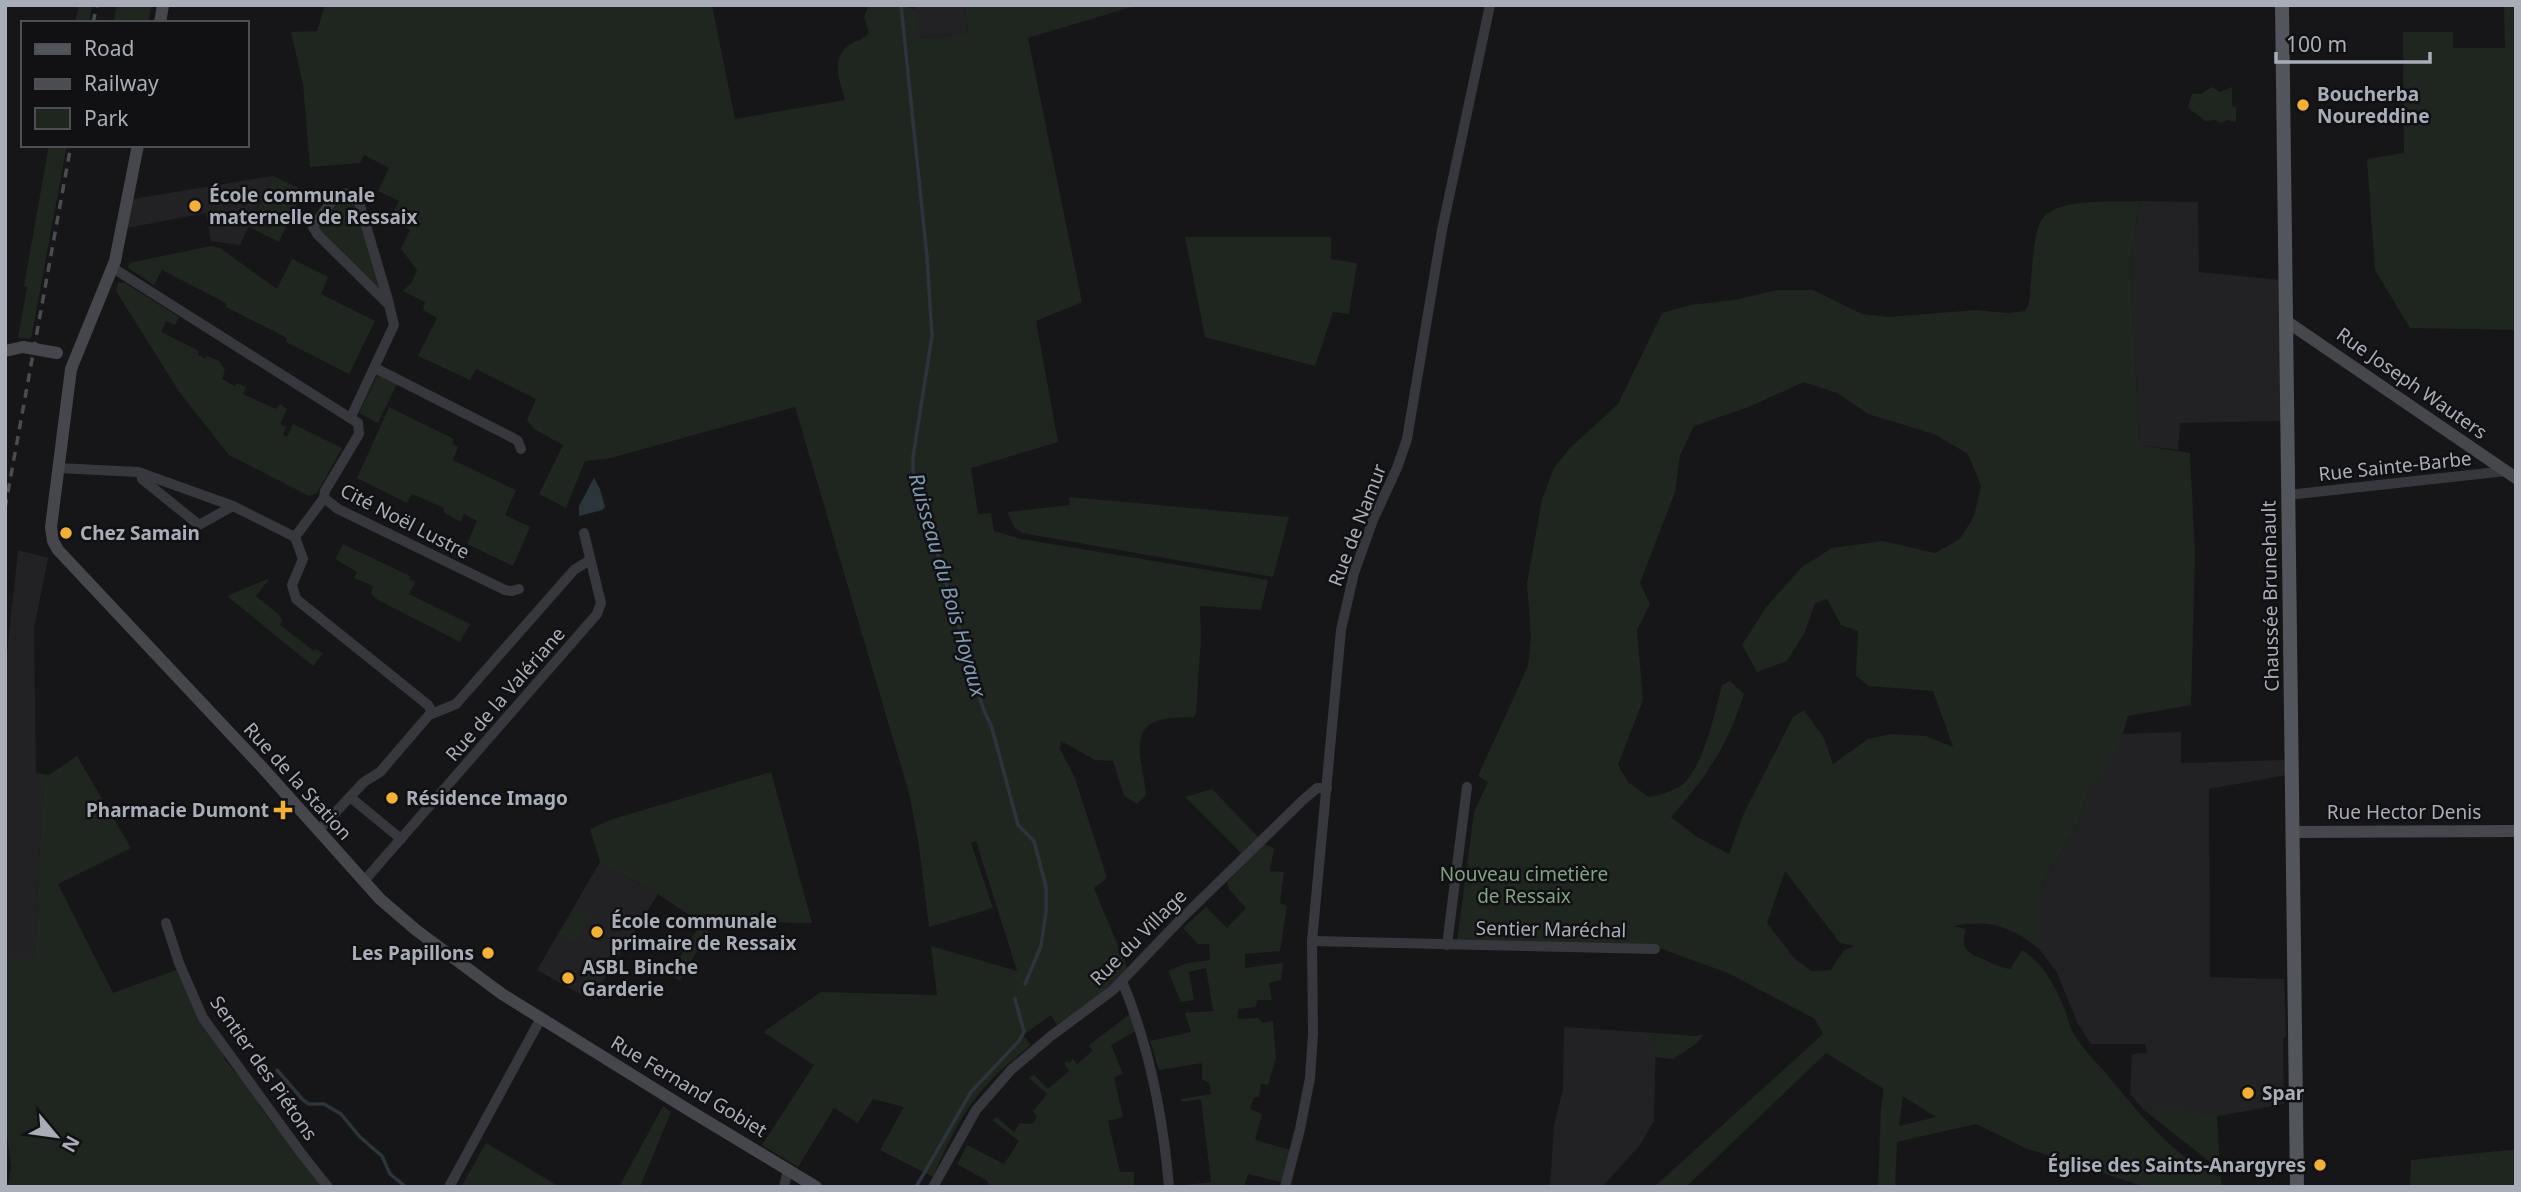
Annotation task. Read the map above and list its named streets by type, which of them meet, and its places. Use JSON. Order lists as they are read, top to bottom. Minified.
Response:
{"streets":{"main road":["Chaussée Brunehault"],"street":["Rue Joseph Wauters","Rue Sainte-Barbe","Cité Noël Lustre","Rue de Namur","Rue de la Valériane","Rue de la Station","Rue Hector Denis","Sentier Maréchal","Rue du Village","Sentier des Piétons","Rue Fernand Gobiet"]},"crossings":[["Rue Joseph Wauters","Rue Sainte-Barbe"],["Rue Joseph Wauters","Chaussée Brunehault"],["Rue Sainte-Barbe","Chaussée Brunehault"],["Rue de Namur","Sentier Maréchal"],["Rue de Namur","Rue du Village"],["Chaussée Brunehault","Rue Hector Denis"],["Rue de la Valériane","Rue de la Station"],["Rue de la Station","Rue Fernand Gobiet"]],"water":["Ruisseau du Bois Hoyaux"],"parks":["Nouveau cimetière de Ressaix"],"places":{"other":["Boucherba Noureddine","École communale maternelle de Ressaix","Chez Samain","Résidence Imago","École communale primaire de Ressaix","Les Papillons","ASBL Binche Garderie","Spar","Église des Saints-Anargyres"],"health":["Pharmacie Dumont"]},"legend":["Road","Railway","Park"],"scale_bar":"100 m","north":"bottom right"}
